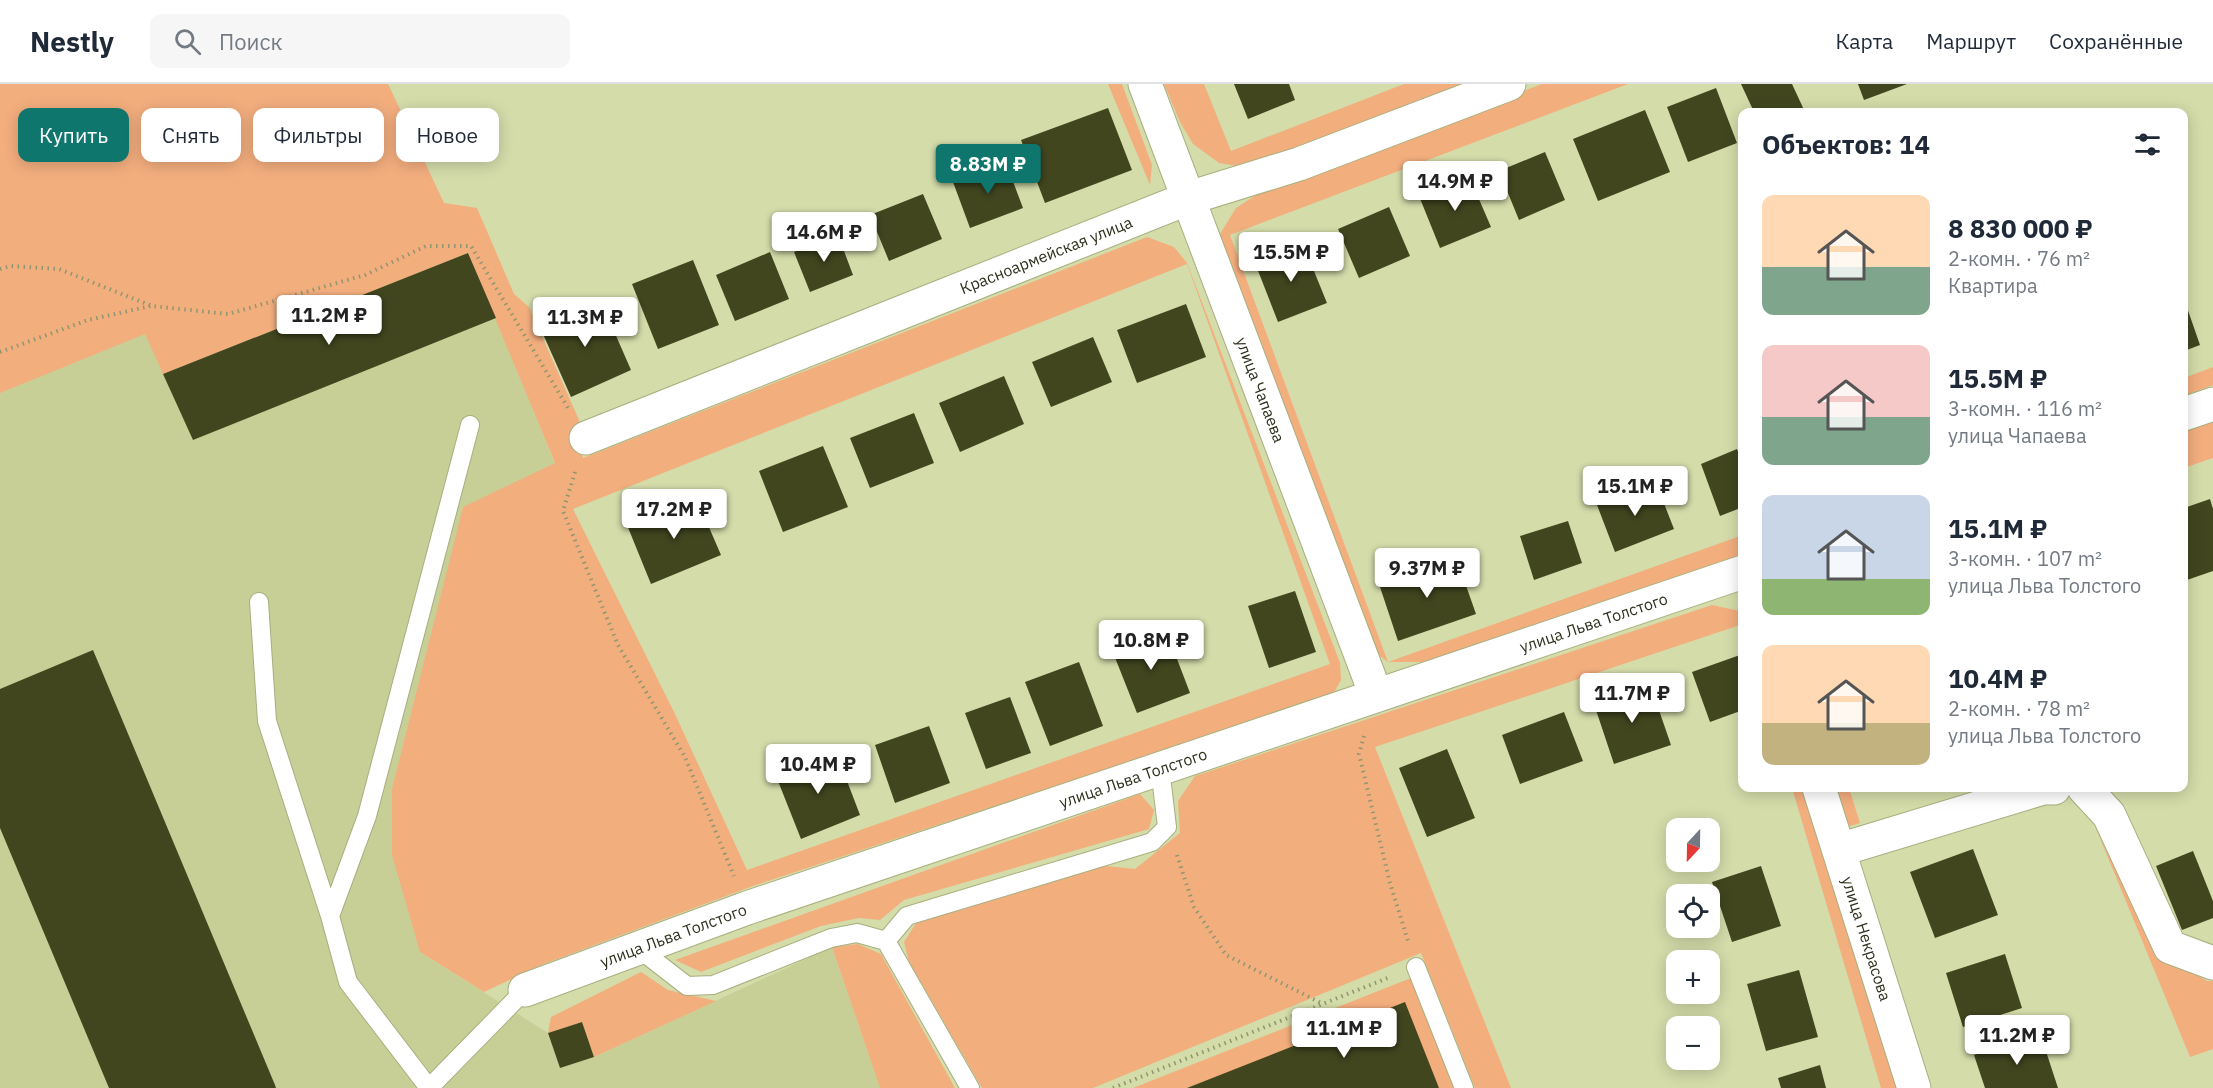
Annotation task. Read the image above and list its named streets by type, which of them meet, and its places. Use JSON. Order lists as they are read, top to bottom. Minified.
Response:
{"streets":{"street":["Красноармейская улица","улица Чапаева","улица Льва Толстого","улица Некрасова"]},"crossings":[["Красноармейская улица","улица Чапаева"],["улица Чапаева","улица Льва Толстого"]],"north":"bottom","page":{"header":"Nestly","search":"Поиск","nav":["Карта","Маршрут","Сохранённые"],"chip":["Купить","Снять","Фильтры","Новое"],"heading":"Объектов: 14","price":["8.83M ₽","14.9M ₽","14.6M ₽","15.5M ₽","11.2M ₽","11.3M ₽","15.1M ₽","17.2M ₽","9.37M ₽","10.8M ₽","11.7M ₽","10.4M ₽","11.1M ₽","11.2M ₽"],"list":[{"name":"8 830 000 ₽","note":"2-комн. · 76 m² · Квартира"},{"name":"15.5M ₽","note":"3-комн. · 116 m² · улица Чапаева"},{"name":"15.1M ₽","note":"3-комн. · 107 m² · улица Льва Толстого"},{"name":"10.4M ₽","note":"2-комн. · 78 m² · улица Льва Толстого"}],"map_buttons":["+","−"]}}
